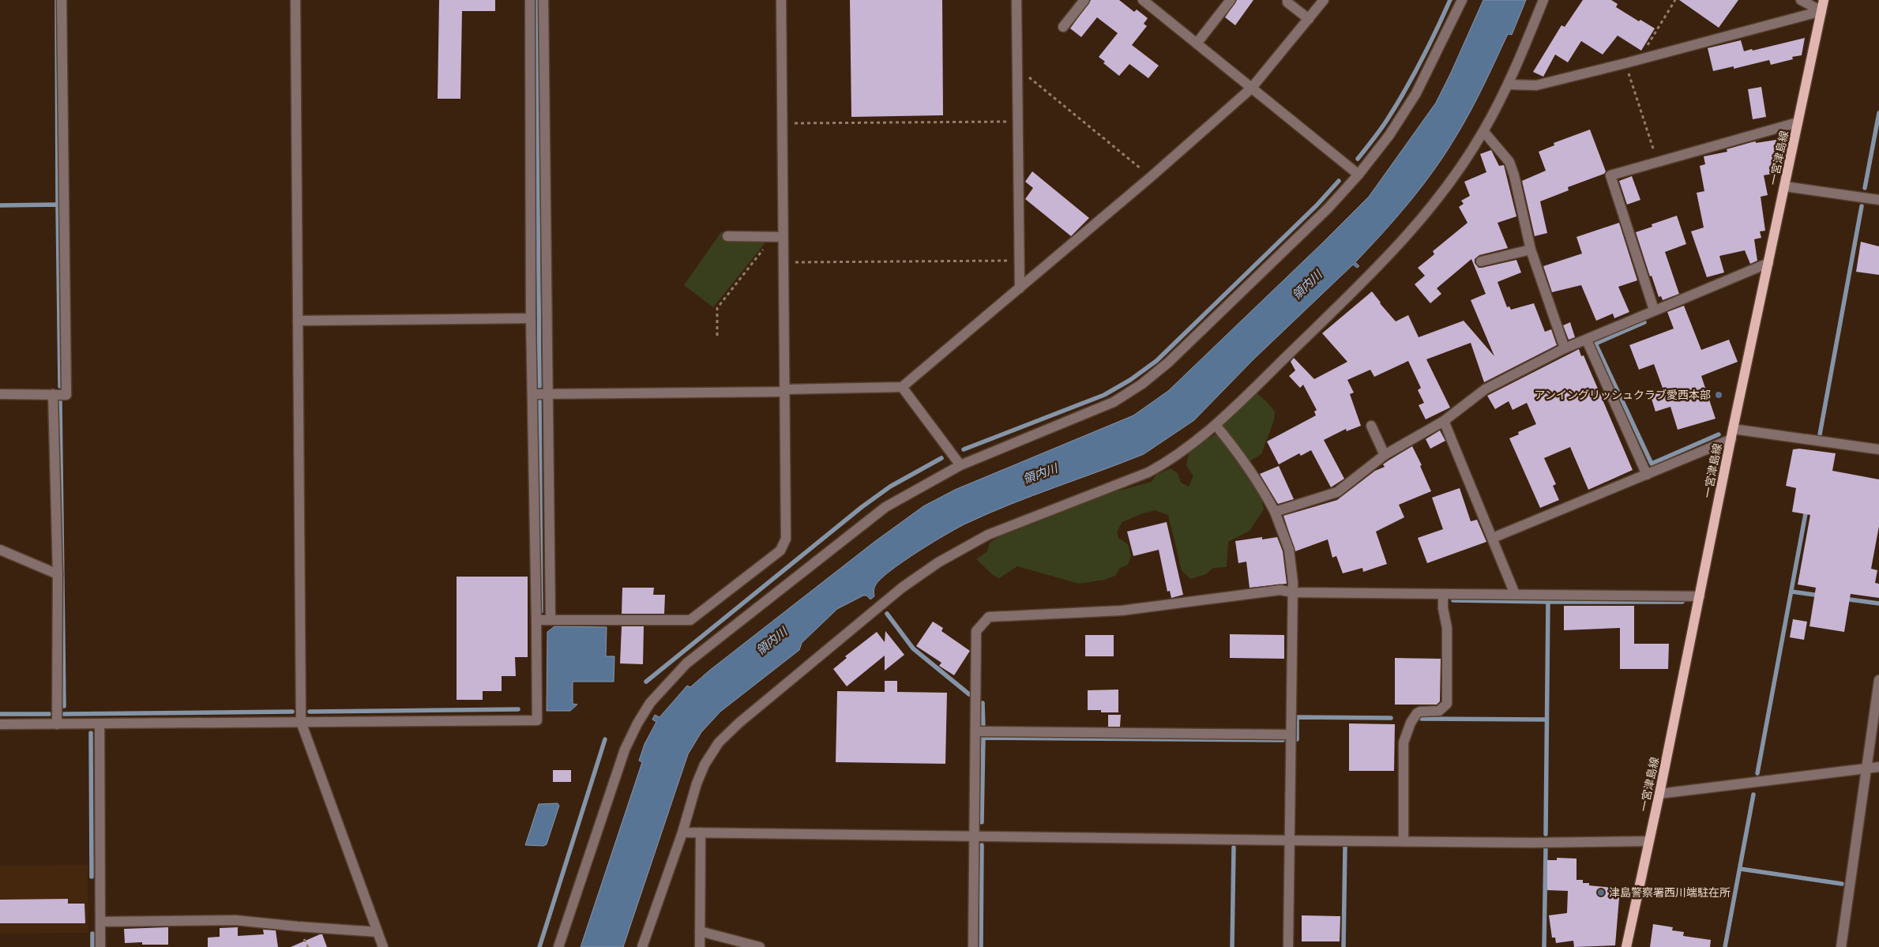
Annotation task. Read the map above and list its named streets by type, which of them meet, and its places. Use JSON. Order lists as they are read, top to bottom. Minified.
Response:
{"streets":{"main road":["一宮津島線"]},"water":["領内川"],"places":["アンイングリッシュクラブ愛西本部","津島警察署西川端駐在所"]}
